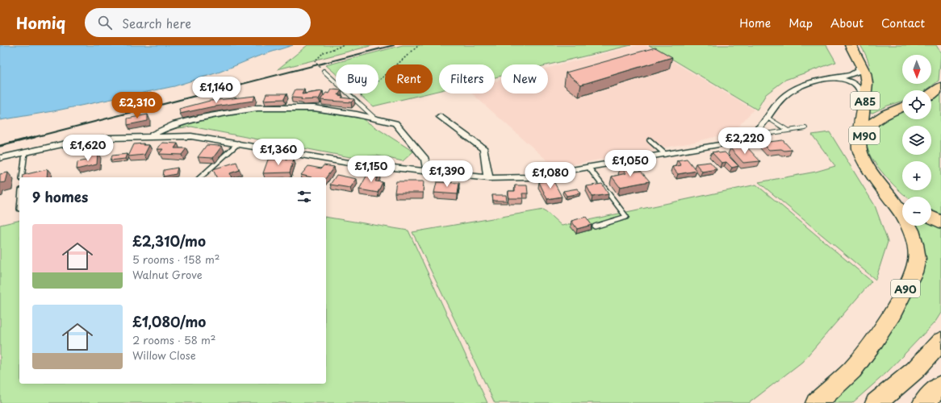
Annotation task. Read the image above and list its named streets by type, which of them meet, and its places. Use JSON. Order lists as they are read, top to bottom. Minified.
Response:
{"streets":{"highway":["A85","M90","A90"]},"crossings":[["A85","M90"],["A85","A90"]],"north":"bottom","page":{"header":"Homiq","search":"Search here","nav":["Home","Map","About","Contact"],"map_buttons":["+","−"],"chip":["Buy","Rent","Filters","New"],"price":["£1,140","£2,310","£2,220","£1,620","£1,360","£1,050","£1,150","£1,390","£1,080"],"heading":"9 homes","list":[{"name":"£2,310/mo","note":"5 rooms · 158 m² · Walnut Grove"},{"name":"£1,080/mo","note":"2 rooms · 58 m² · Willow Close"}]}}
